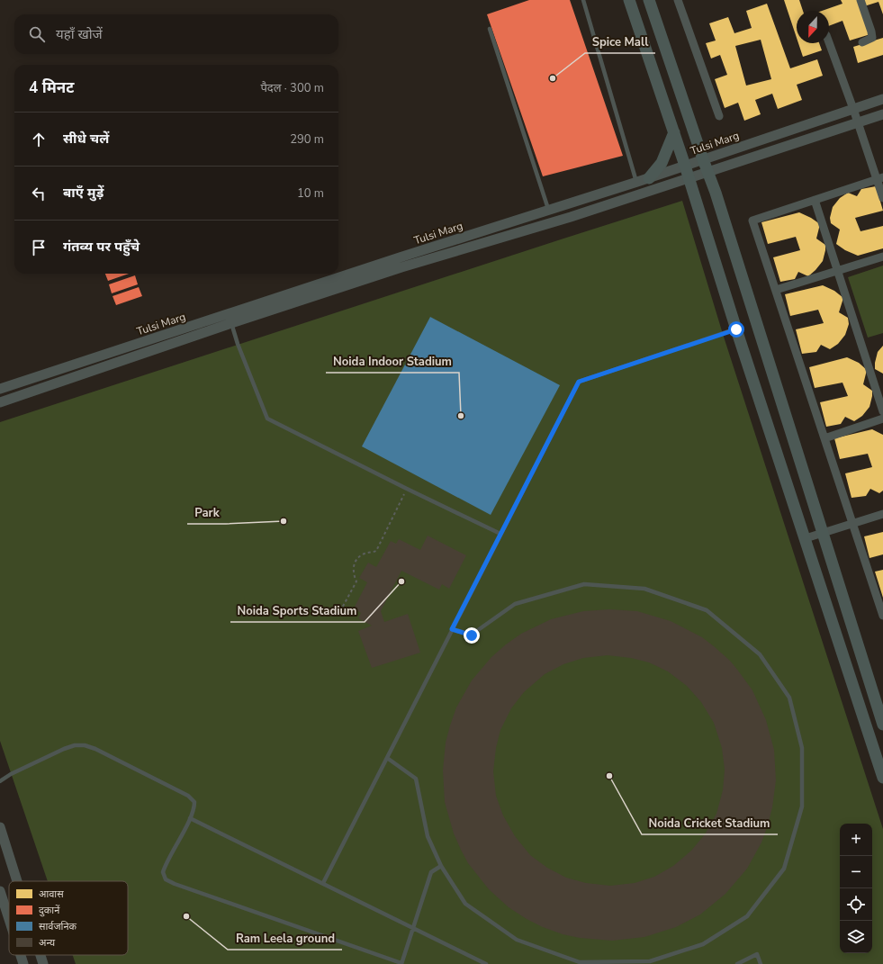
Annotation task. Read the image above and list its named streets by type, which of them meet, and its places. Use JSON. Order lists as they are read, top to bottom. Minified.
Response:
{"streets":{"street":["Tulsi Marg"]},"places":["Spice Mall","Noida Indoor Stadium","Park","Noida Sports Stadium","Noida Cricket Stadium","Ram Leela ground"],"legend":["आवास","दुकानें","सार्वजनिक","अन्य"],"north":"bottom","page":{"search":"यहाँ खोजें","heading":["4 मिनट","पैदल · 300 m"],"list":[["सीधे चलें","290 m"],["बाएँ मुड़ें","10 m"],"गंतव्य पर पहुँचे"],"map_buttons":["+","−"]}}
